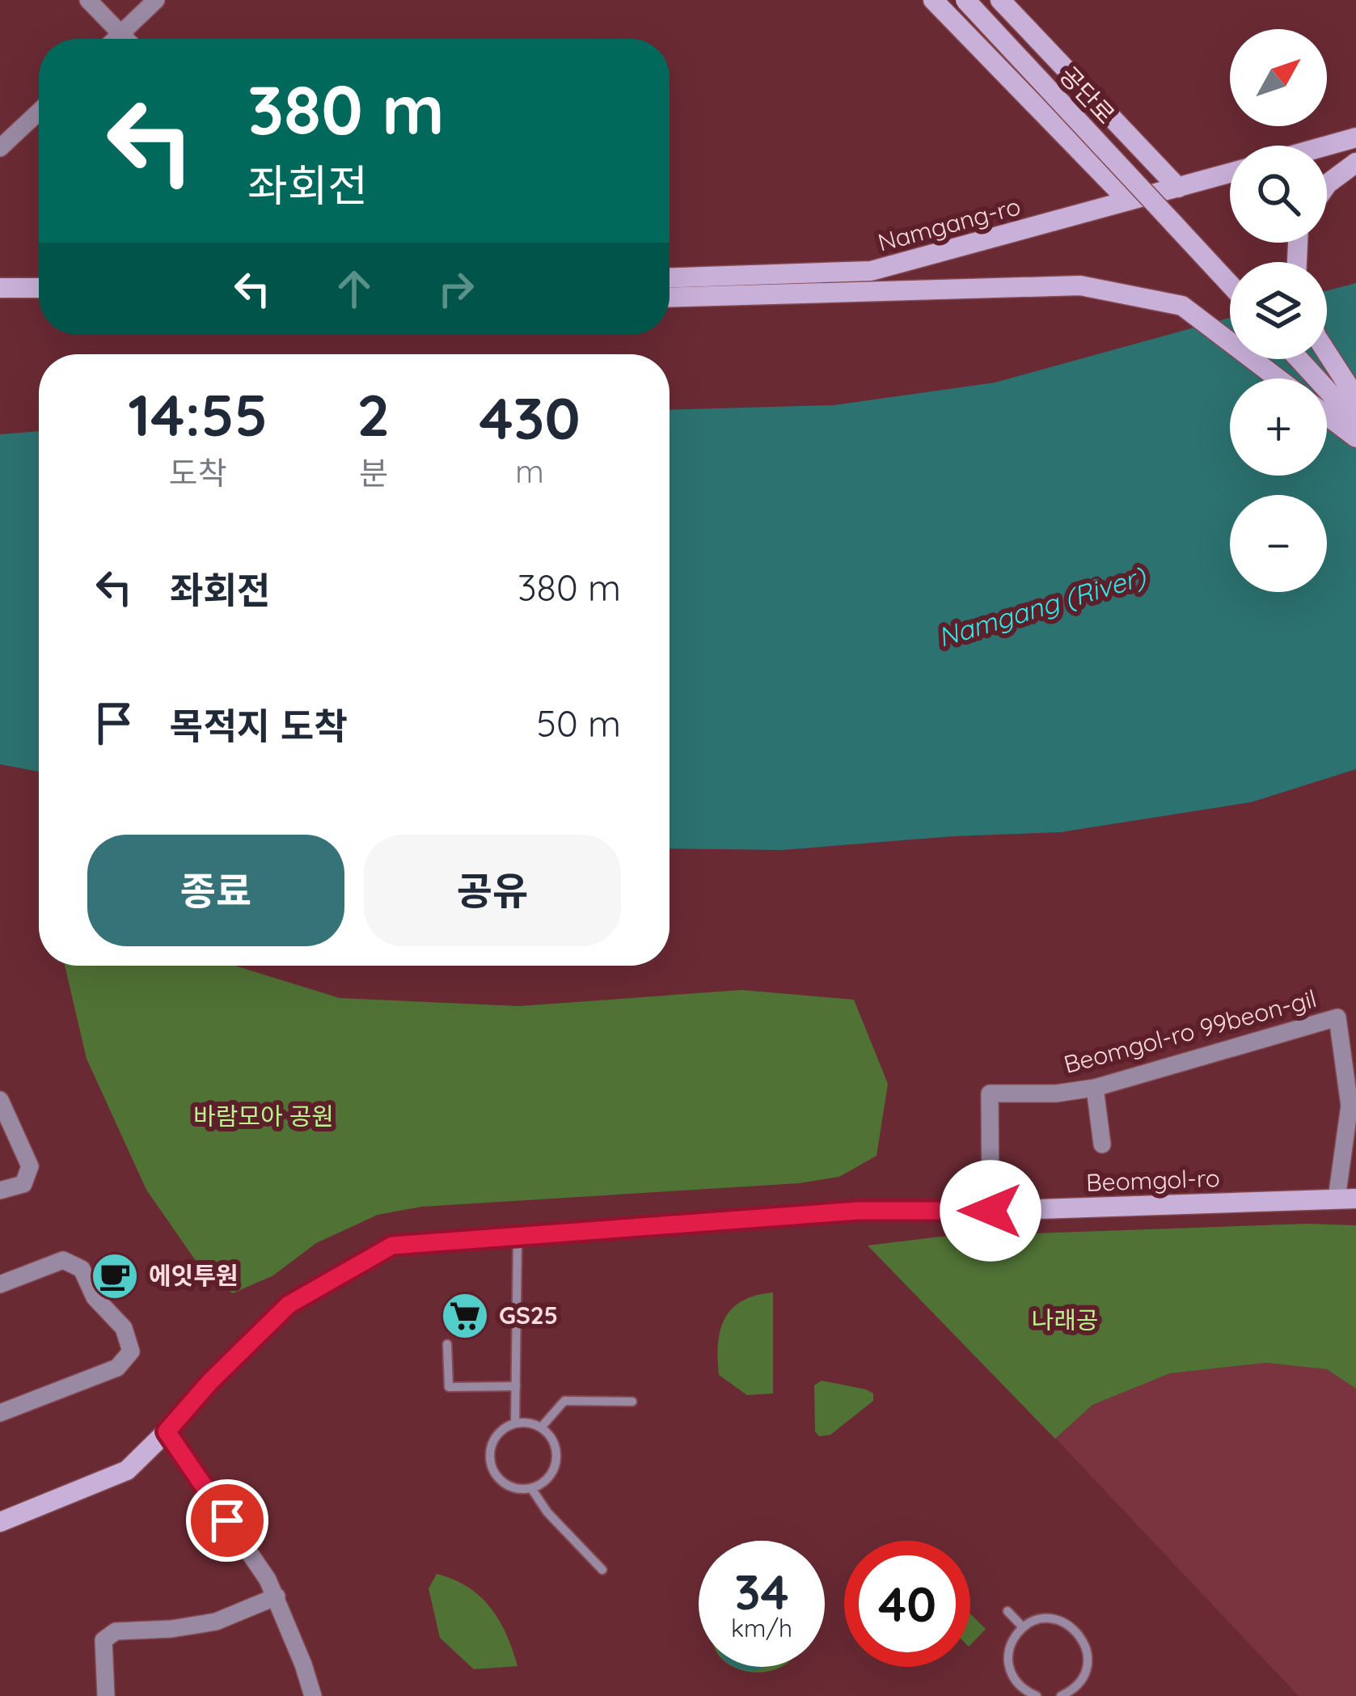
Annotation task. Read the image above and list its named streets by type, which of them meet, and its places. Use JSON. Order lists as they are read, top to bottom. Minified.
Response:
{"streets":{"street":["공단로","Namgang-ro","Beomgol-ro 99beon-gil","Beomgol-ro"]},"crossings":[["Beomgol-ro 99beon-gil","Beomgol-ro"]],"water":["Namgang (River)"],"parks":["바람모아 공원","나래공"],"places":{"cafe":["에잇투원"],"supermarket":["GS25"]},"north":"top right","page":{"map_buttons":["+","−"],"turn":["380 m","좌회전"],"eta":["14:55","도착","2","분","430","m"],"list":[{"name":"좌회전","value":"380 m"},{"name":"목적지 도착","value":"50 m"}],"buttons":["종료","공유"],"speed":"34 km/h","limit":"40"}}
